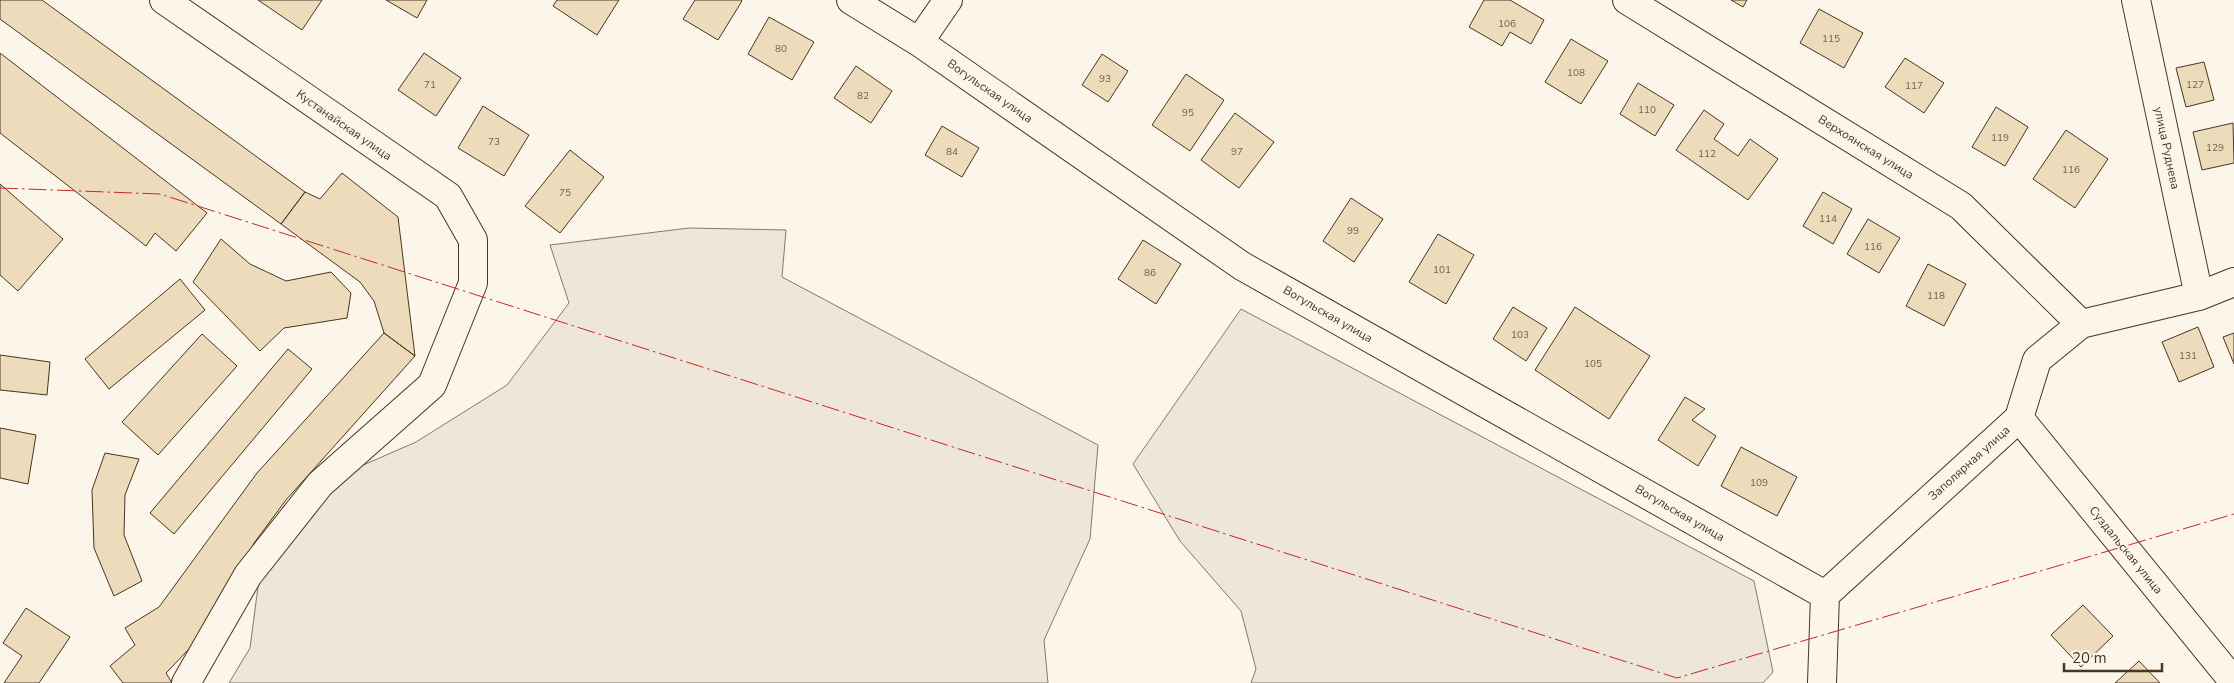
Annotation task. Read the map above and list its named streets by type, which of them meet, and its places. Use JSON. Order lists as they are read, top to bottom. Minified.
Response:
{"streets":{"street":["Вогульская улица","Кустанайская улица","Верхоянская улица","улица Руднева","Заполярная улица","Суздальская улица"]},"crossings":[["Вогульская улица","Заполярная улица"],["Верхоянская улица","Заполярная улица"],["улица Руднева","Заполярная улица"],["Заполярная улица","Суздальская улица"]],"house_numbers":["106","115","80","108","93","71","127","117","82","110","95","119","73","129","84","97","112","116","75","114","99","116","101","86","118","103","131","105","109"],"scale_bar":"20 m"}
